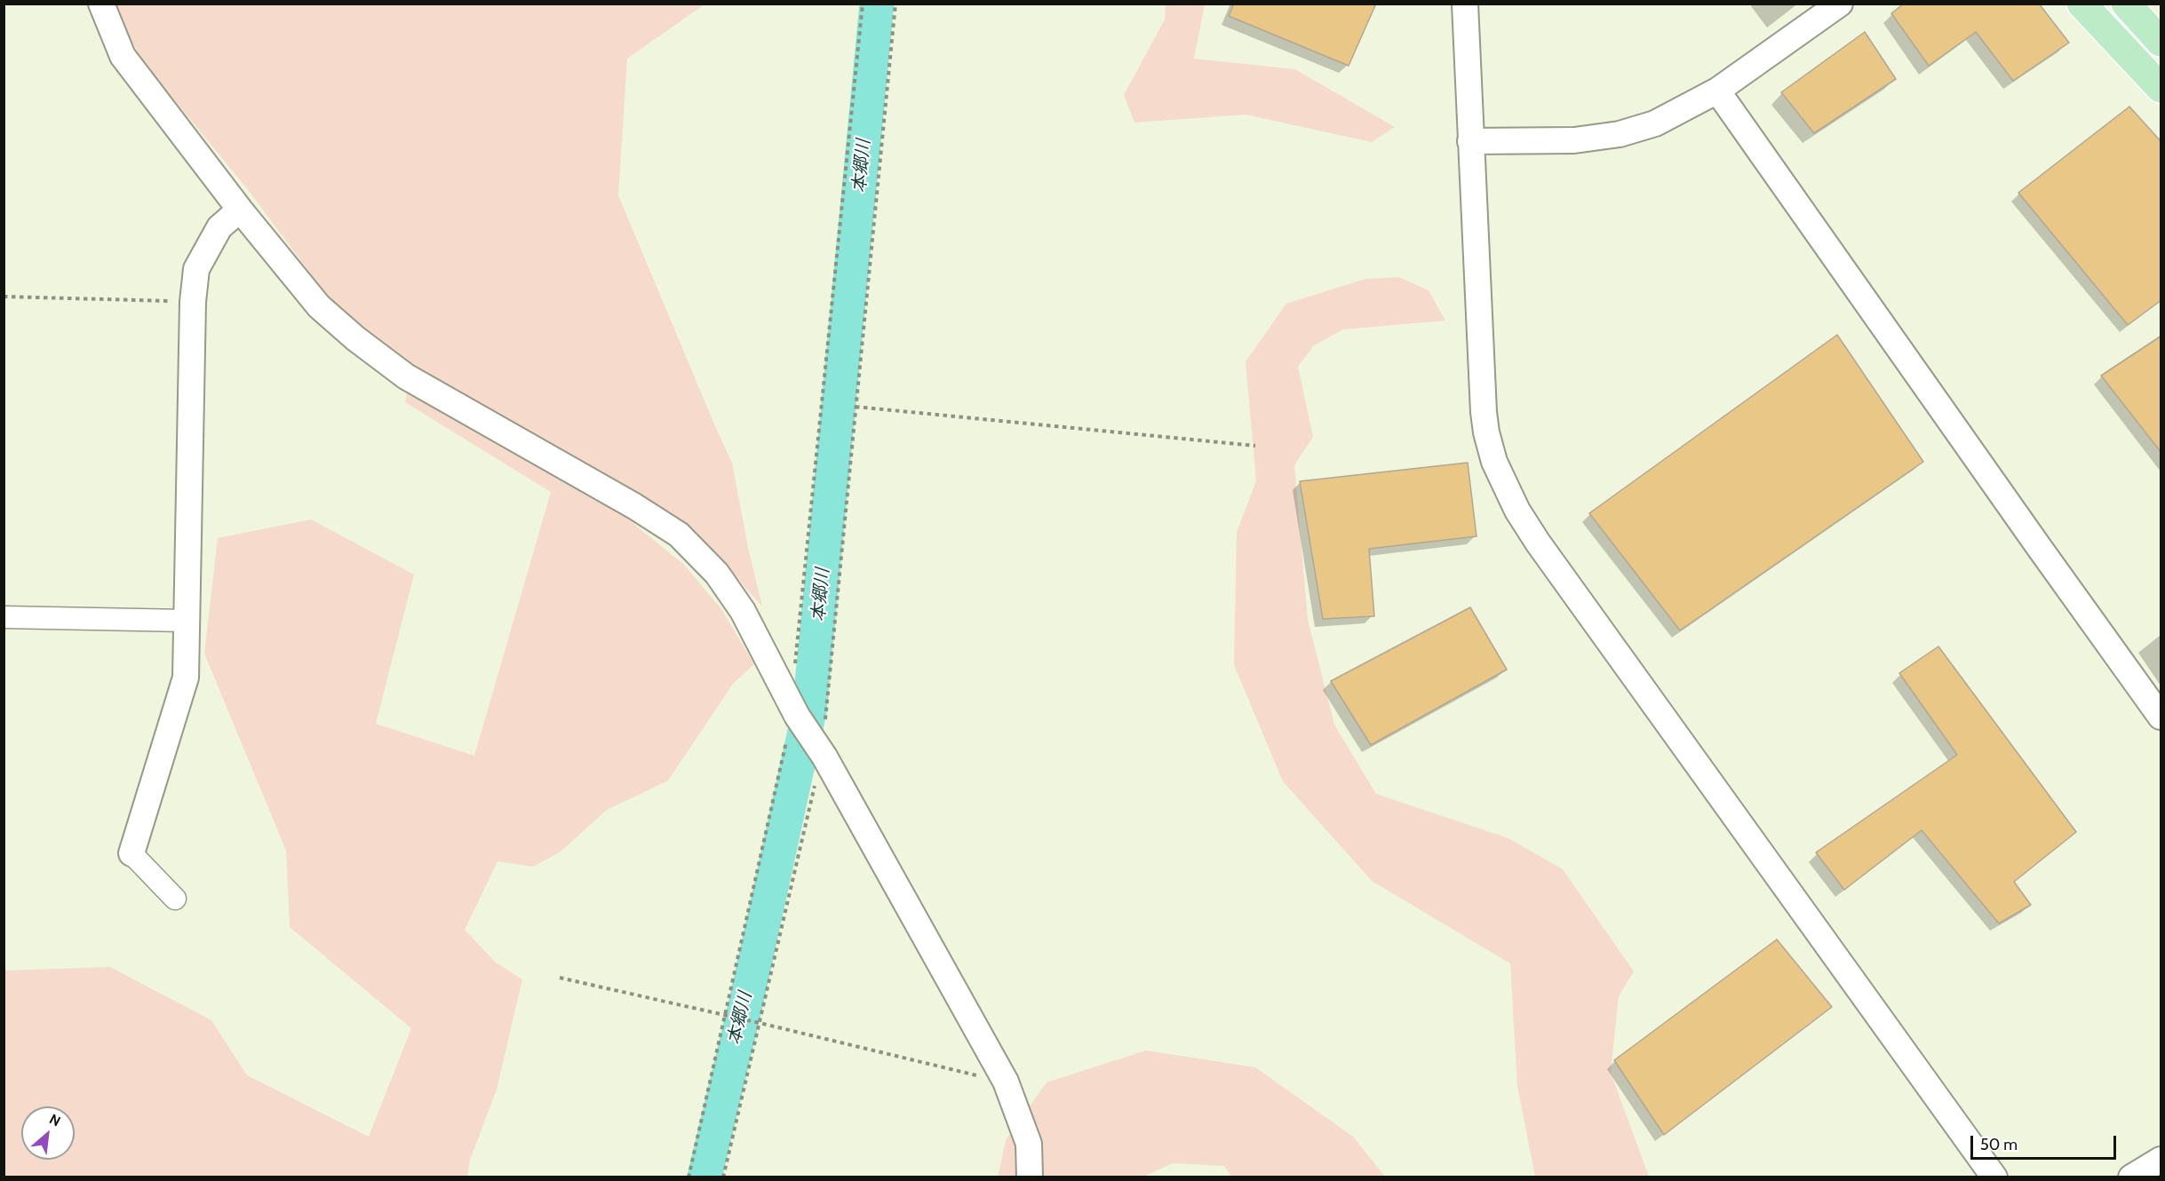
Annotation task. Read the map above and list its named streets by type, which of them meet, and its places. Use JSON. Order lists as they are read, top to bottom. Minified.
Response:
{"water":["本郷川"],"scale_bar":"50 m","north":"top right"}
